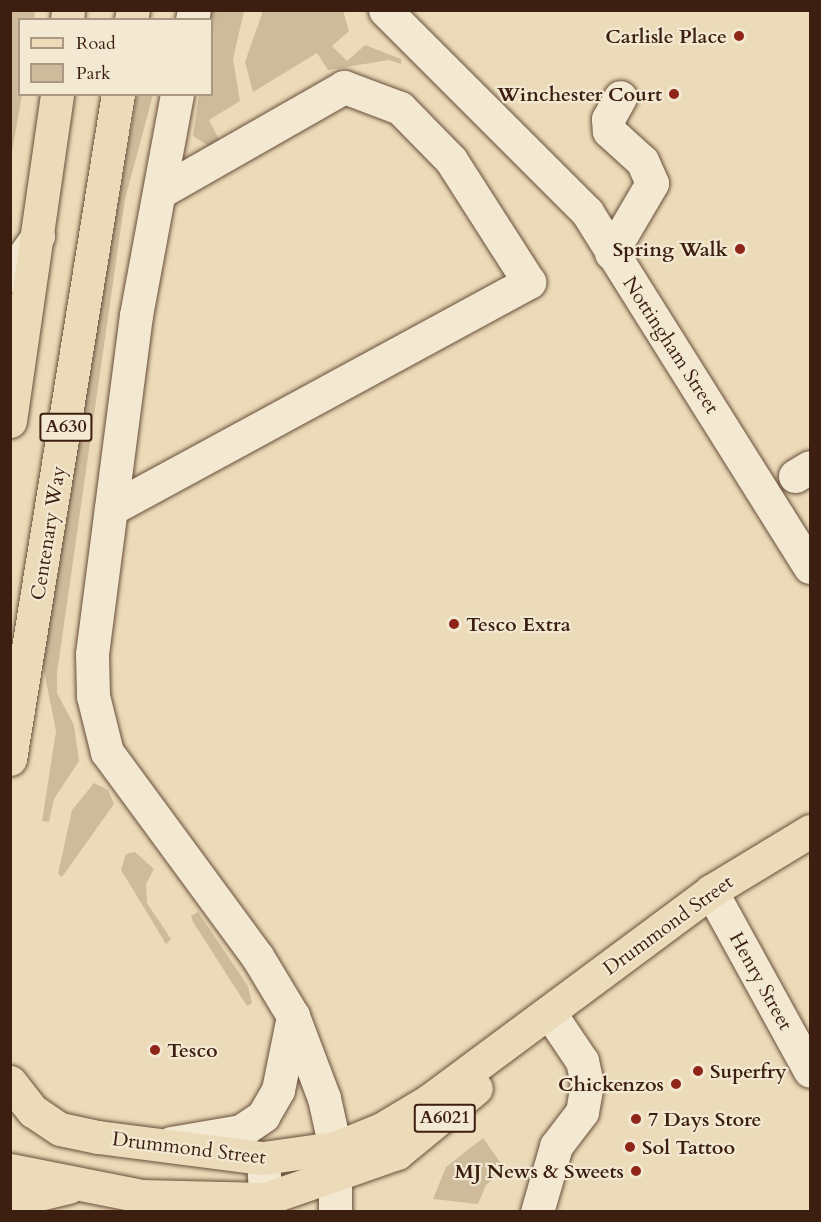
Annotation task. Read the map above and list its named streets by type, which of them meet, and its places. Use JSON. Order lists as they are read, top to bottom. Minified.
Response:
{"streets":{"main road":["A630","Centenary Way","Drummond Street","A6021"],"street":["Nottingham Street","Henry Street"]},"crossings":[["Drummond Street","Henry Street"]],"places":["Carlisle Place","Winchester Court","Spring Walk","Tesco Extra","Tesco","Superfry","Chickenzos","7 Days Store","Sol Tattoo","MJ News & Sweets"],"legend":["Road","Park"]}
